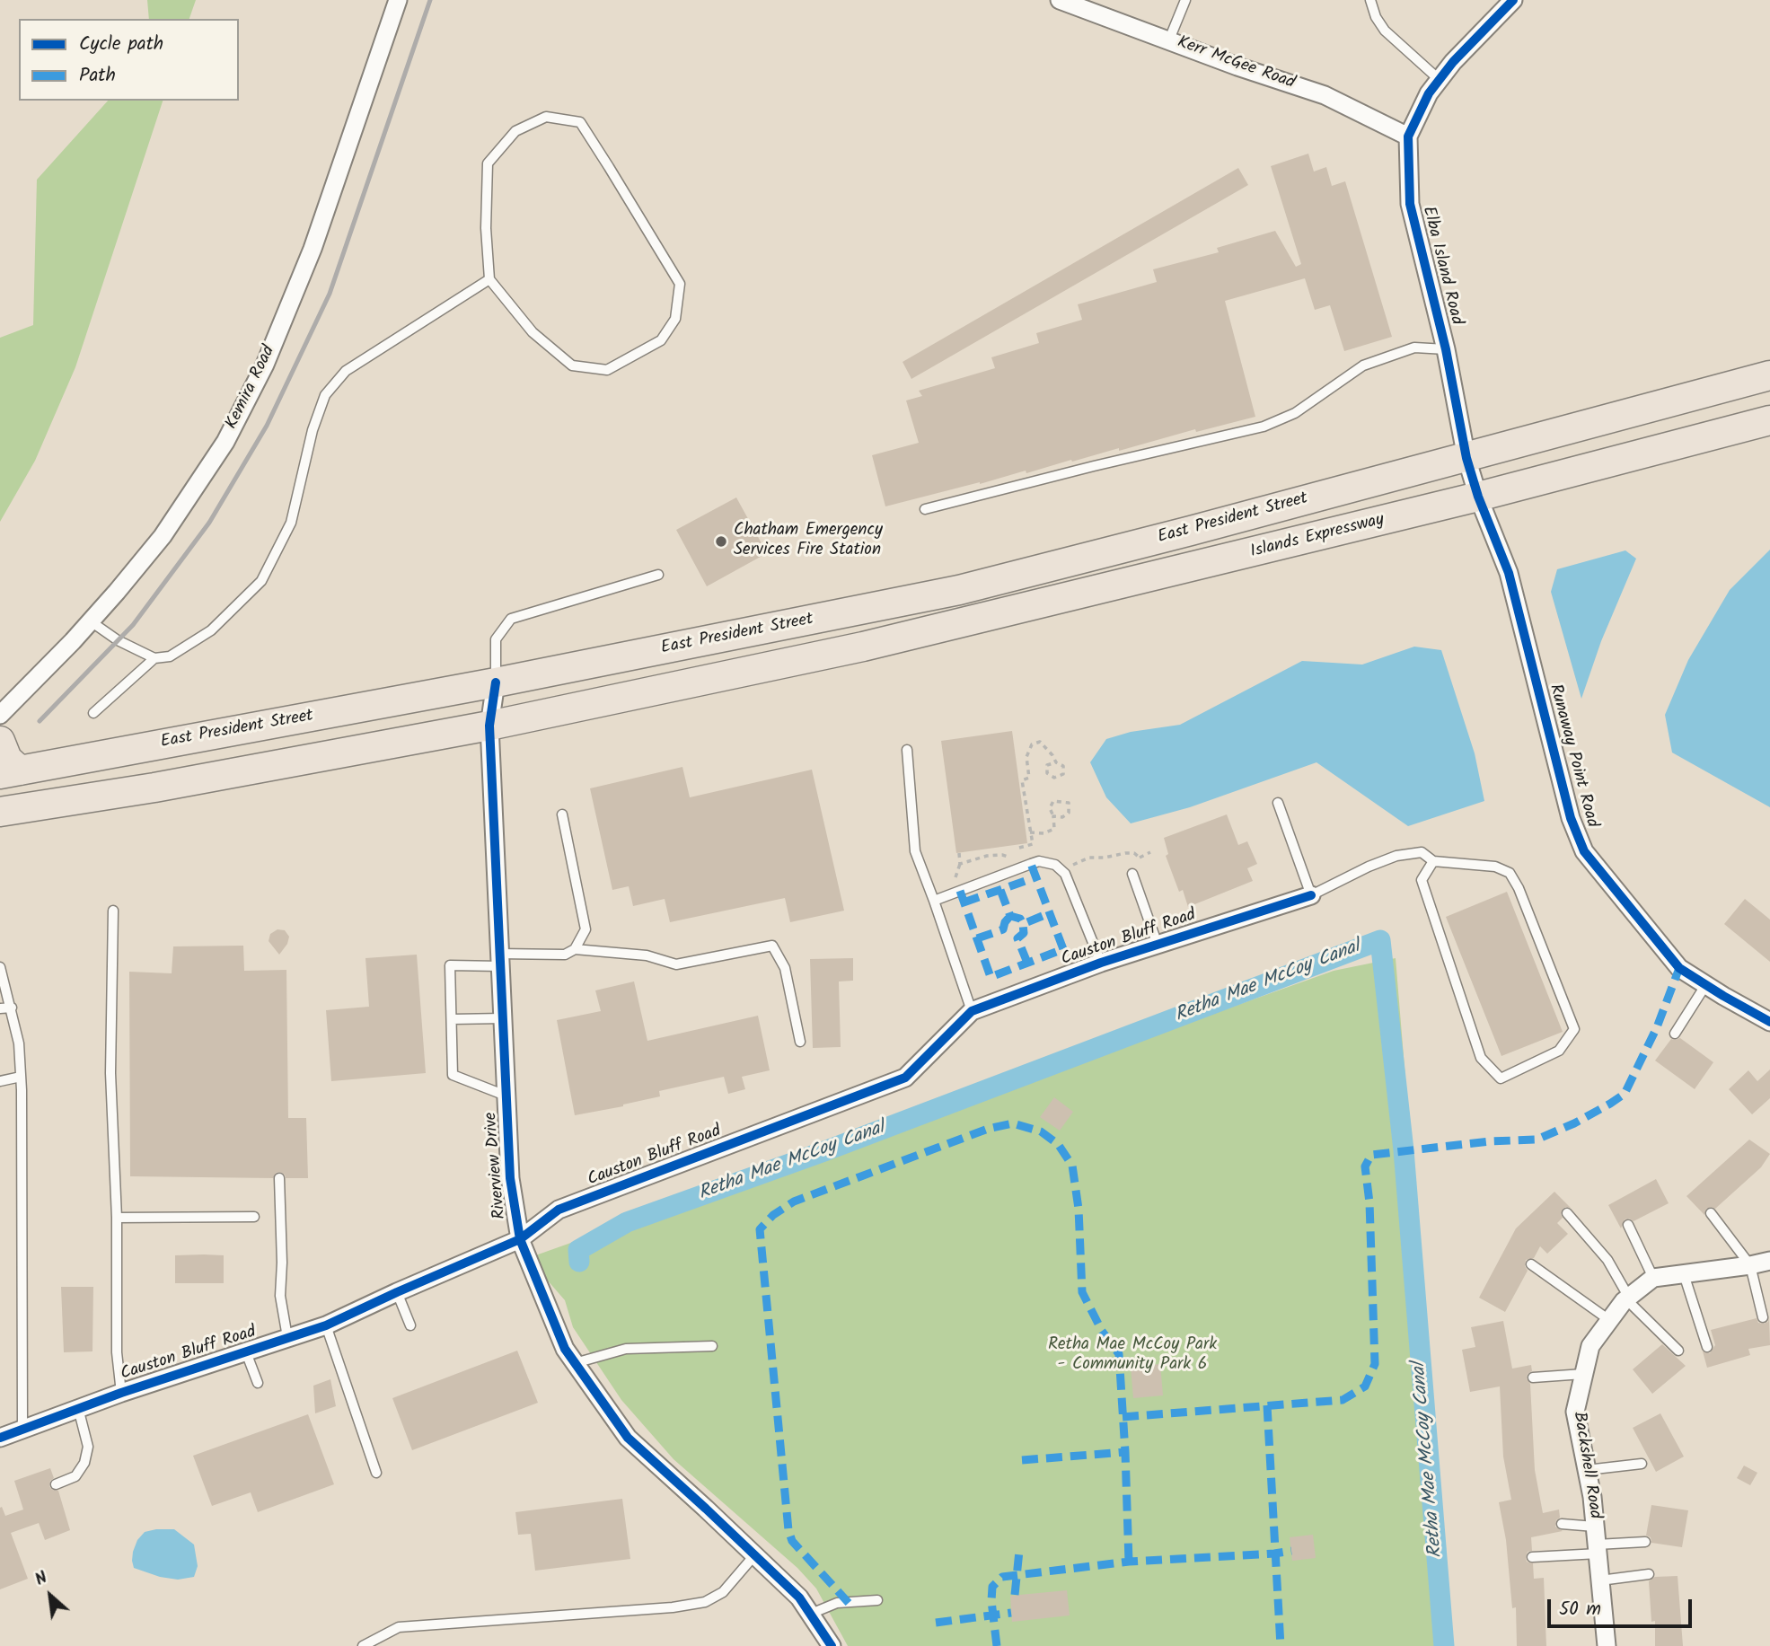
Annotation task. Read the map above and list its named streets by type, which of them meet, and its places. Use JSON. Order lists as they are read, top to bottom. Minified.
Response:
{"streets":{"main road":["East President Street","Islands Expressway"],"street":["Kerr McGee Road","Elba Island Road","Kemira Road","Runaway Point Road","Causton Bluff Road","Riverview Drive","Backshell Road"]},"crossings":[["Kerr McGee Road","Elba Island Road"],["Elba Island Road","East President Street"],["Elba Island Road","Islands Expressway"],["Elba Island Road","Runaway Point Road"],["East President Street","Riverview Drive"],["Islands Expressway","Runaway Point Road"],["Islands Expressway","Riverview Drive"],["Causton Bluff Road","Riverview Drive"]],"water":["Retha Mae McCoy Canal"],"parks":["Retha Mae McCoy Park - Community Park 6"],"places":["Chatham Emergency Services Fire Station"],"legend":["Cycle path","Path"],"scale_bar":"50 m","north":"top left"}
